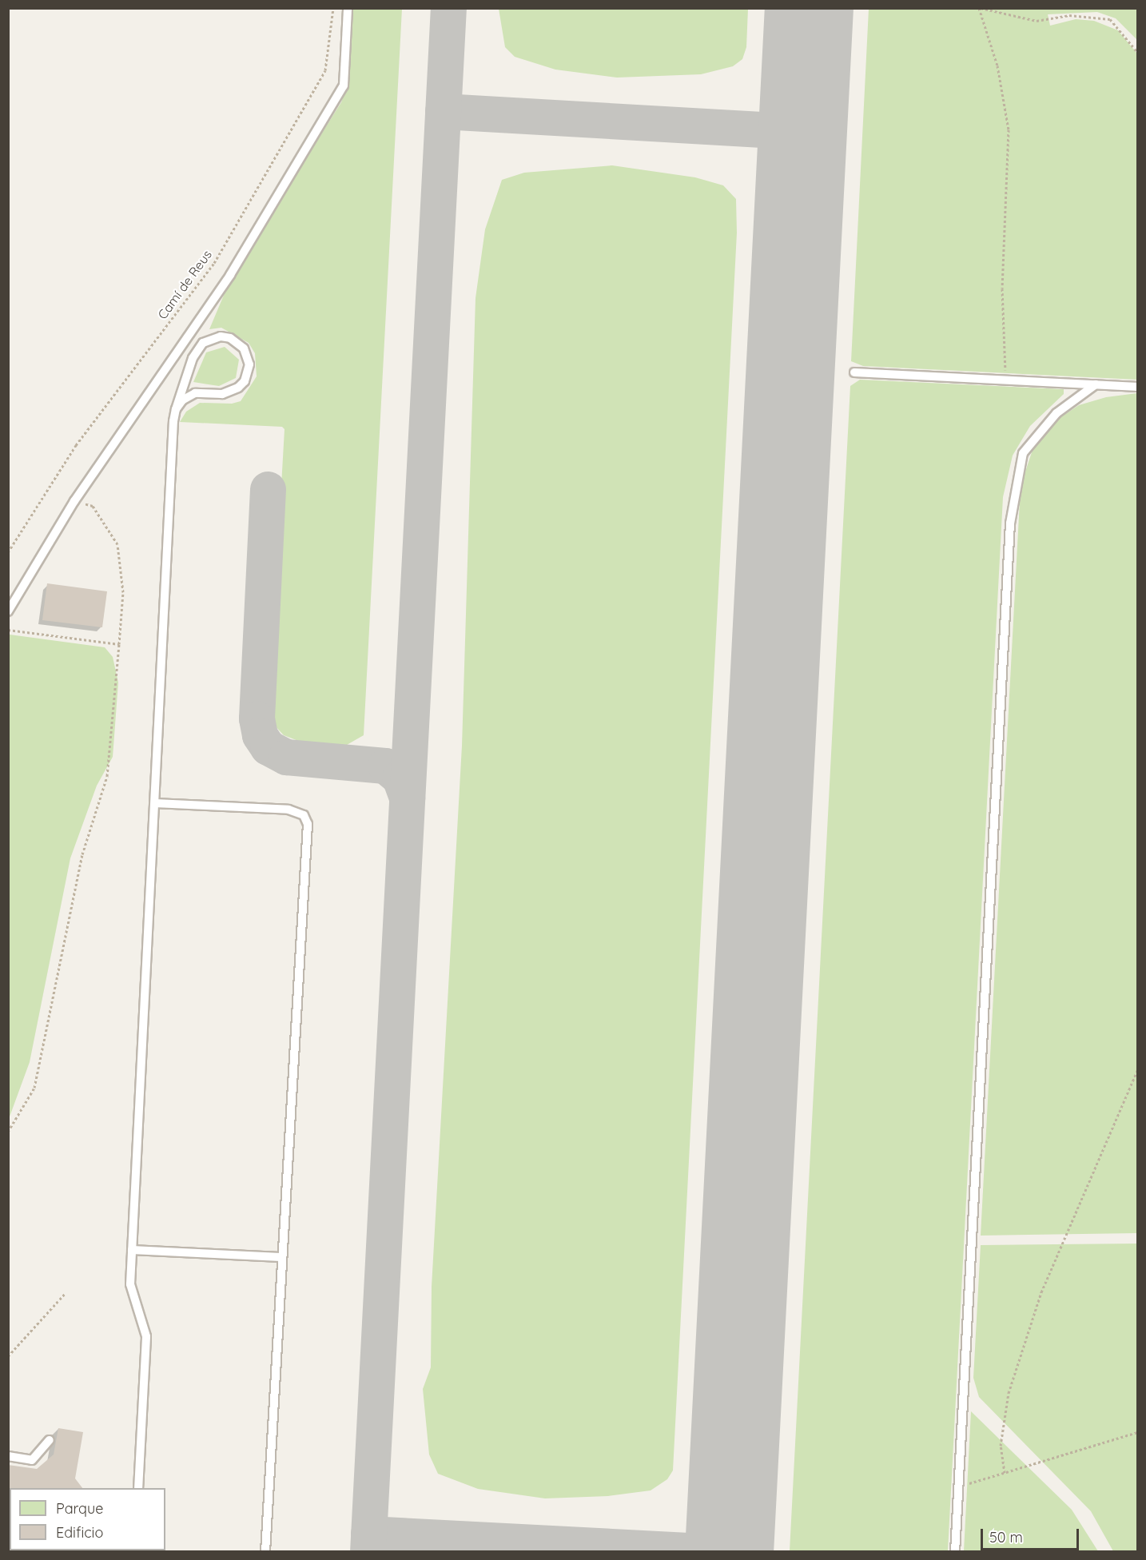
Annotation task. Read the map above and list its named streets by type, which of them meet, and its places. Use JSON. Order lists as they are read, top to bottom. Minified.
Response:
{"streets":{"path":["Camí de Reus"]},"legend":["Parque","Edificio"],"scale_bar":"50 m"}
